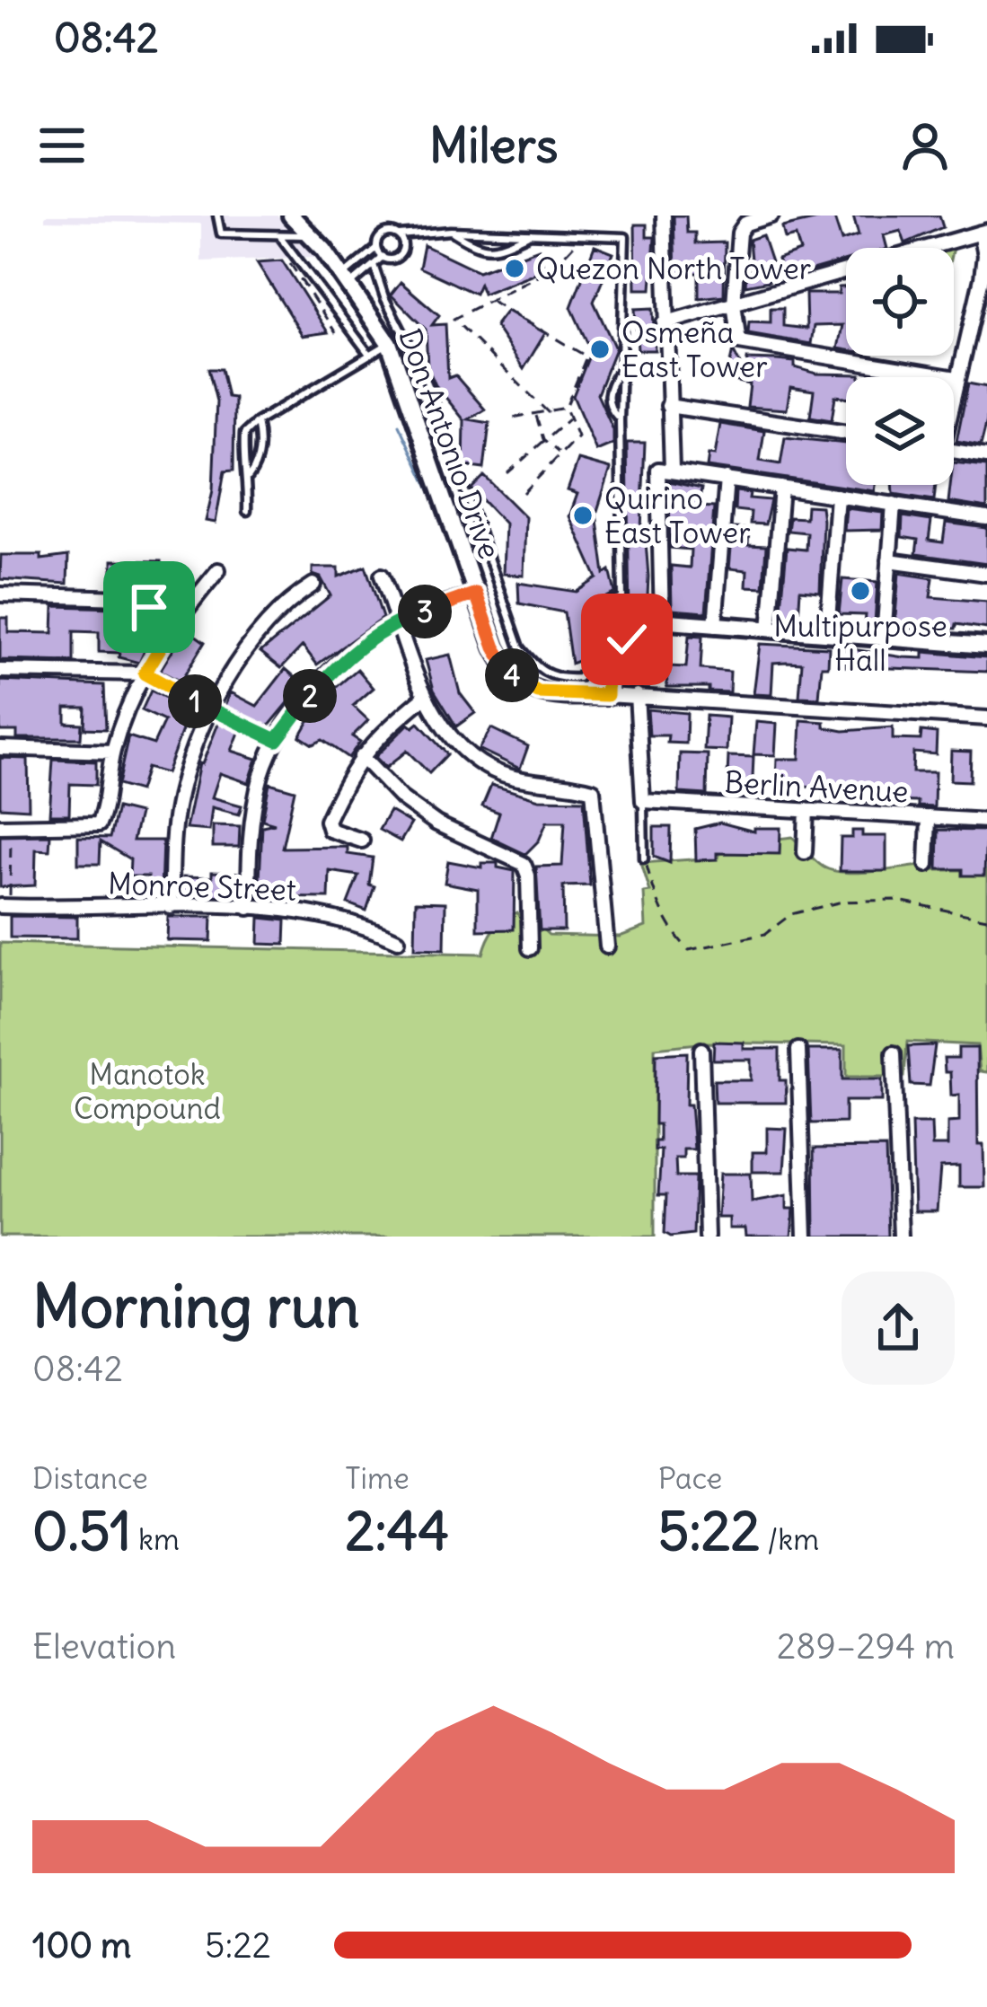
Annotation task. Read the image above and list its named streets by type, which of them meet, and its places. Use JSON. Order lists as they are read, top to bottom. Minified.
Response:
{"streets":{"street":["Don Antonio Drive","Berlin Avenue","Monroe Street"]},"parks":["Manotok Compound"],"places":["Quezon North Tower","Osmeña East Tower","Quirino East Tower","Multipurpose Hall"],"page":{"status":"08:42","header":"Milers","pins":["3","4","2","1"],"heading":["Morning run","08:42"],"stats":[["Distance","0.51 km"],["Time","2:44"],["Pace","5:22 /km"]],"chart":["Elevation","289–294 m"],"list":[{"name":"100 m","note":"5:22"}]}}
